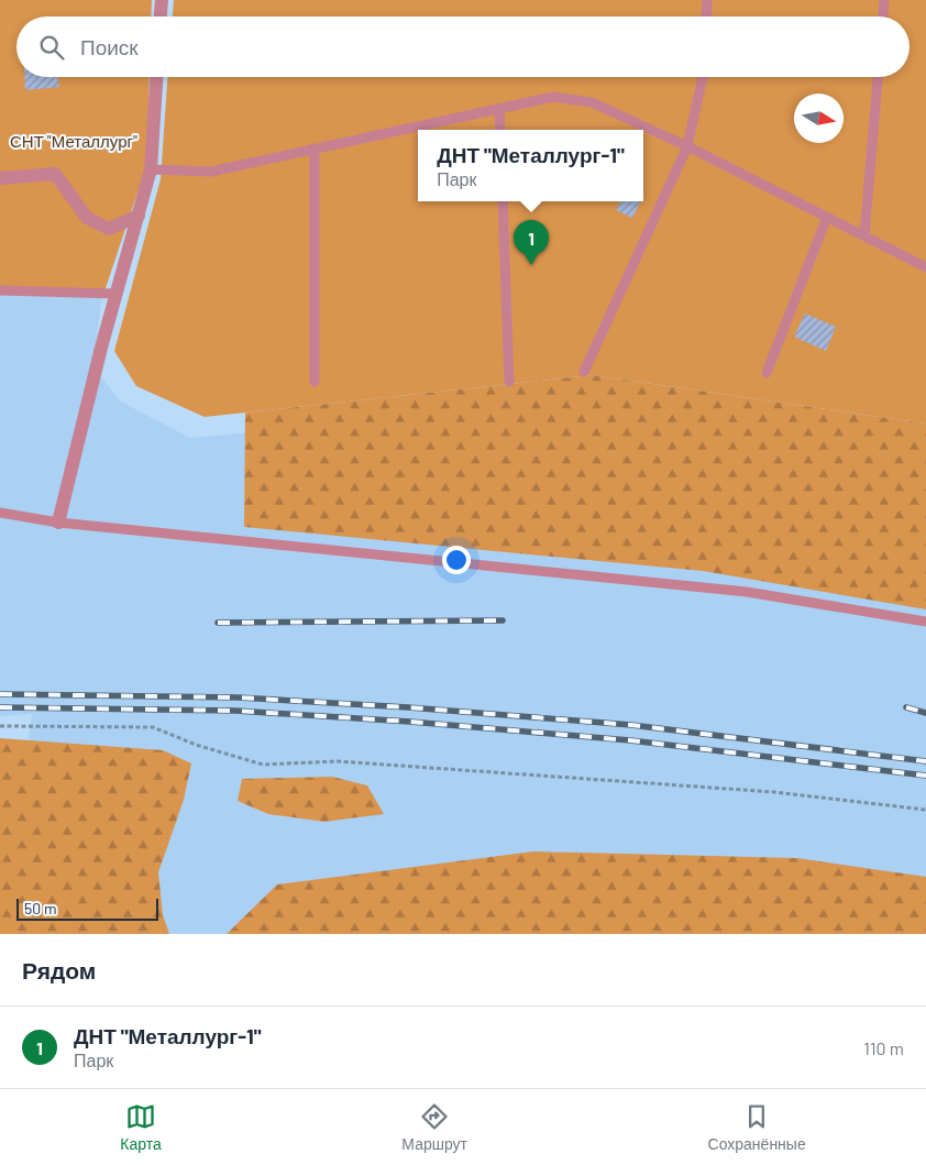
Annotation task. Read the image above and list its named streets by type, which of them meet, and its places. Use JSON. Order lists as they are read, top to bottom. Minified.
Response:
{"parks":["СНТ \"Металлург\""],"scale_bar":"50 m","north":"right","page":{"search":"Поиск","popup":["ДНТ \"Металлург-1\"","Парк"],"pins":"1","scale":"50 m","heading":"Рядом","list":[{"mark":"1","name":"ДНТ \"Металлург-1\"","note":"Парк","value":"110 m"}],"nav":["Карта","Маршрут","Сохранённые"]}}
